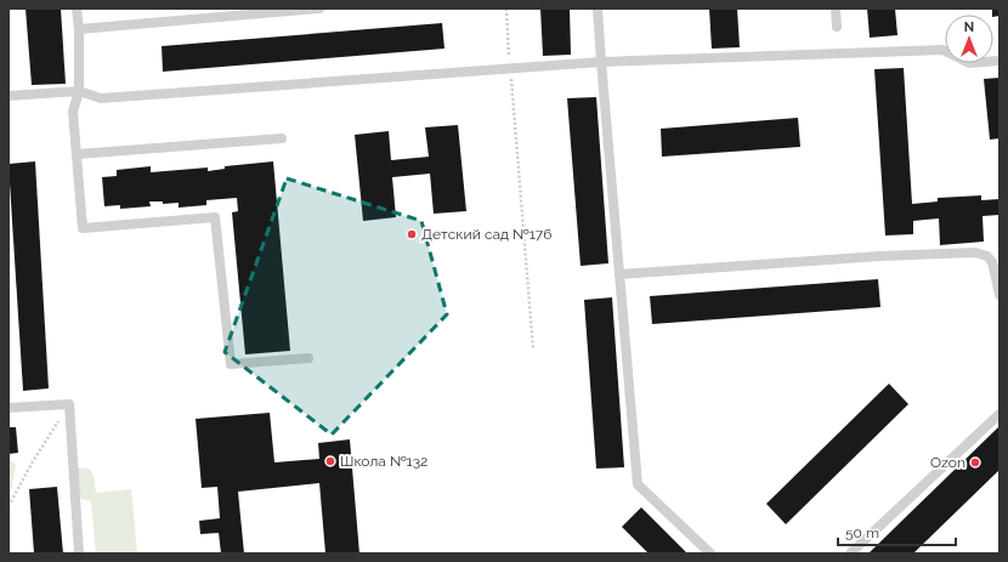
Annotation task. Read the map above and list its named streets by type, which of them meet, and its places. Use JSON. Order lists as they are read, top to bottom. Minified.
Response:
{"places":["Детский сад №176","Школа №132","Ozon"],"scale_bar":"50 m","north":"top"}
